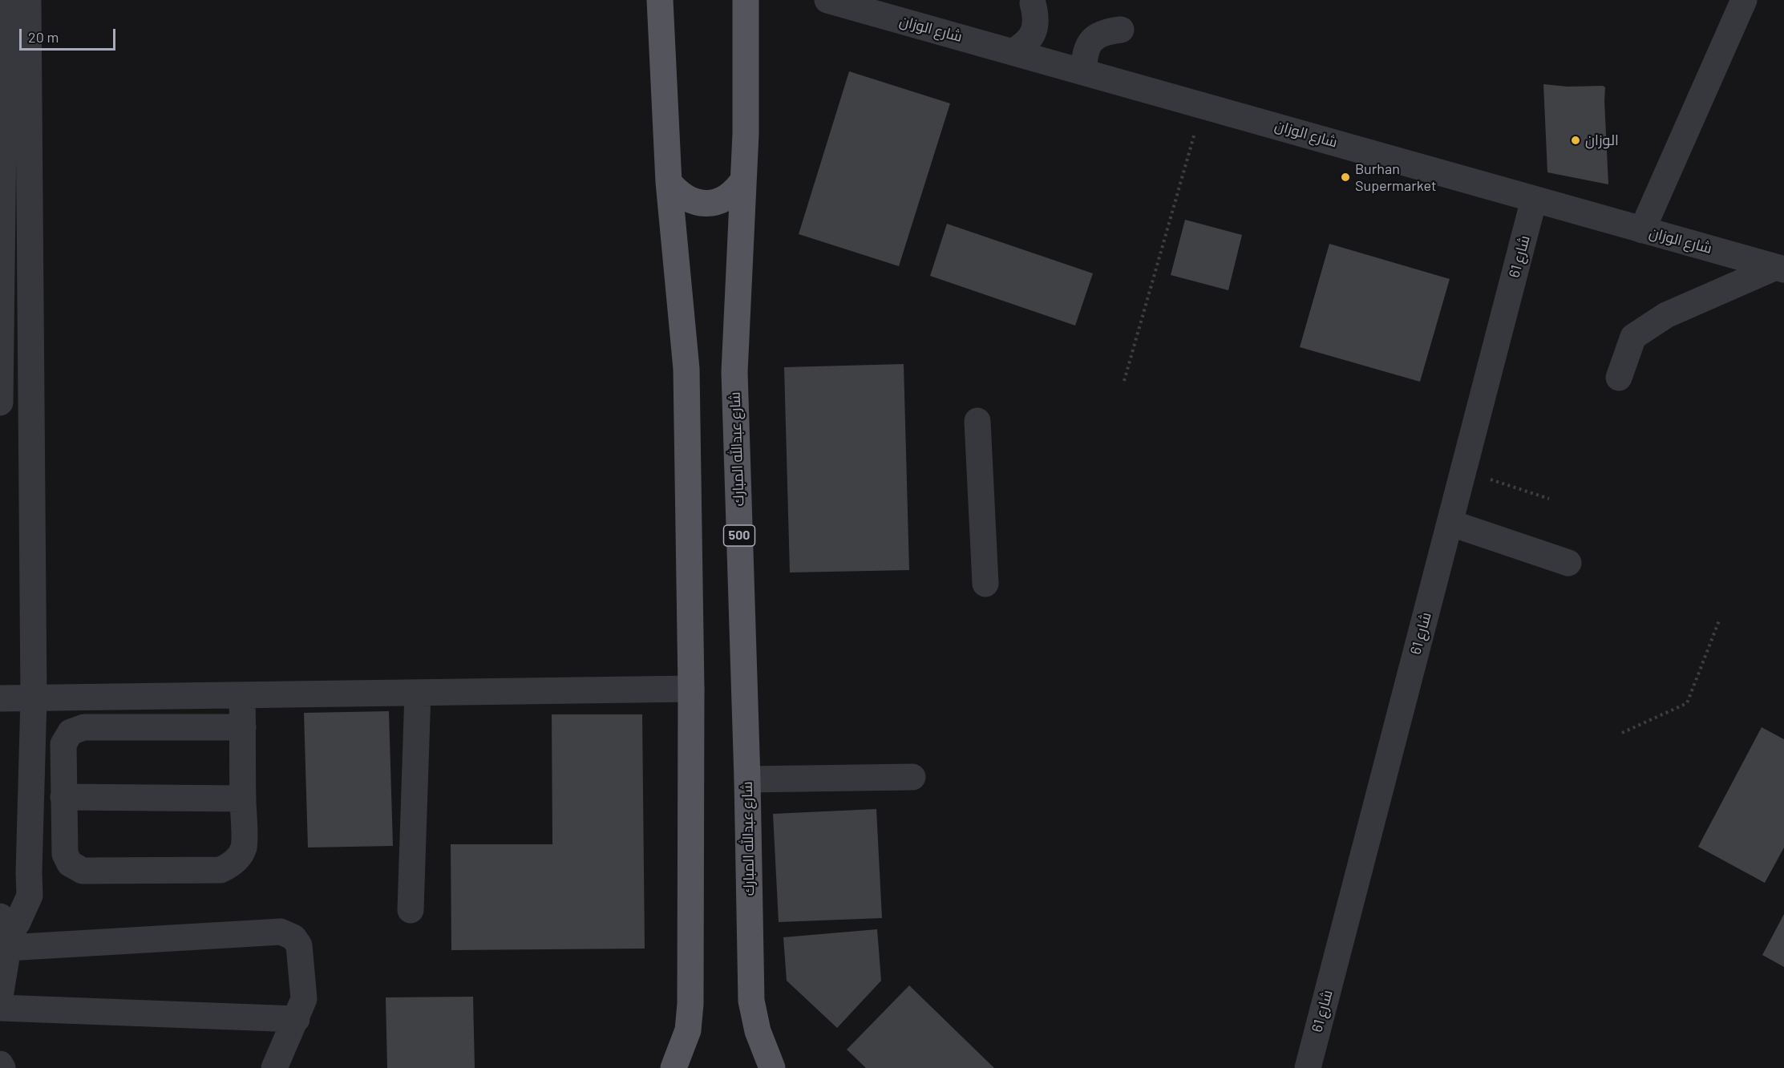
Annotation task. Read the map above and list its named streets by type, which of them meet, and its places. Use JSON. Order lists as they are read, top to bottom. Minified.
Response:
{"streets":{"main road":["شارع عبدالله المبارك","500"],"street":["شارع الوزان","شارع 61"]},"crossings":[["شارع الوزان","شارع 61"]],"places":["الوزان","Burhan Supermarket"],"scale_bar":"20 m"}
